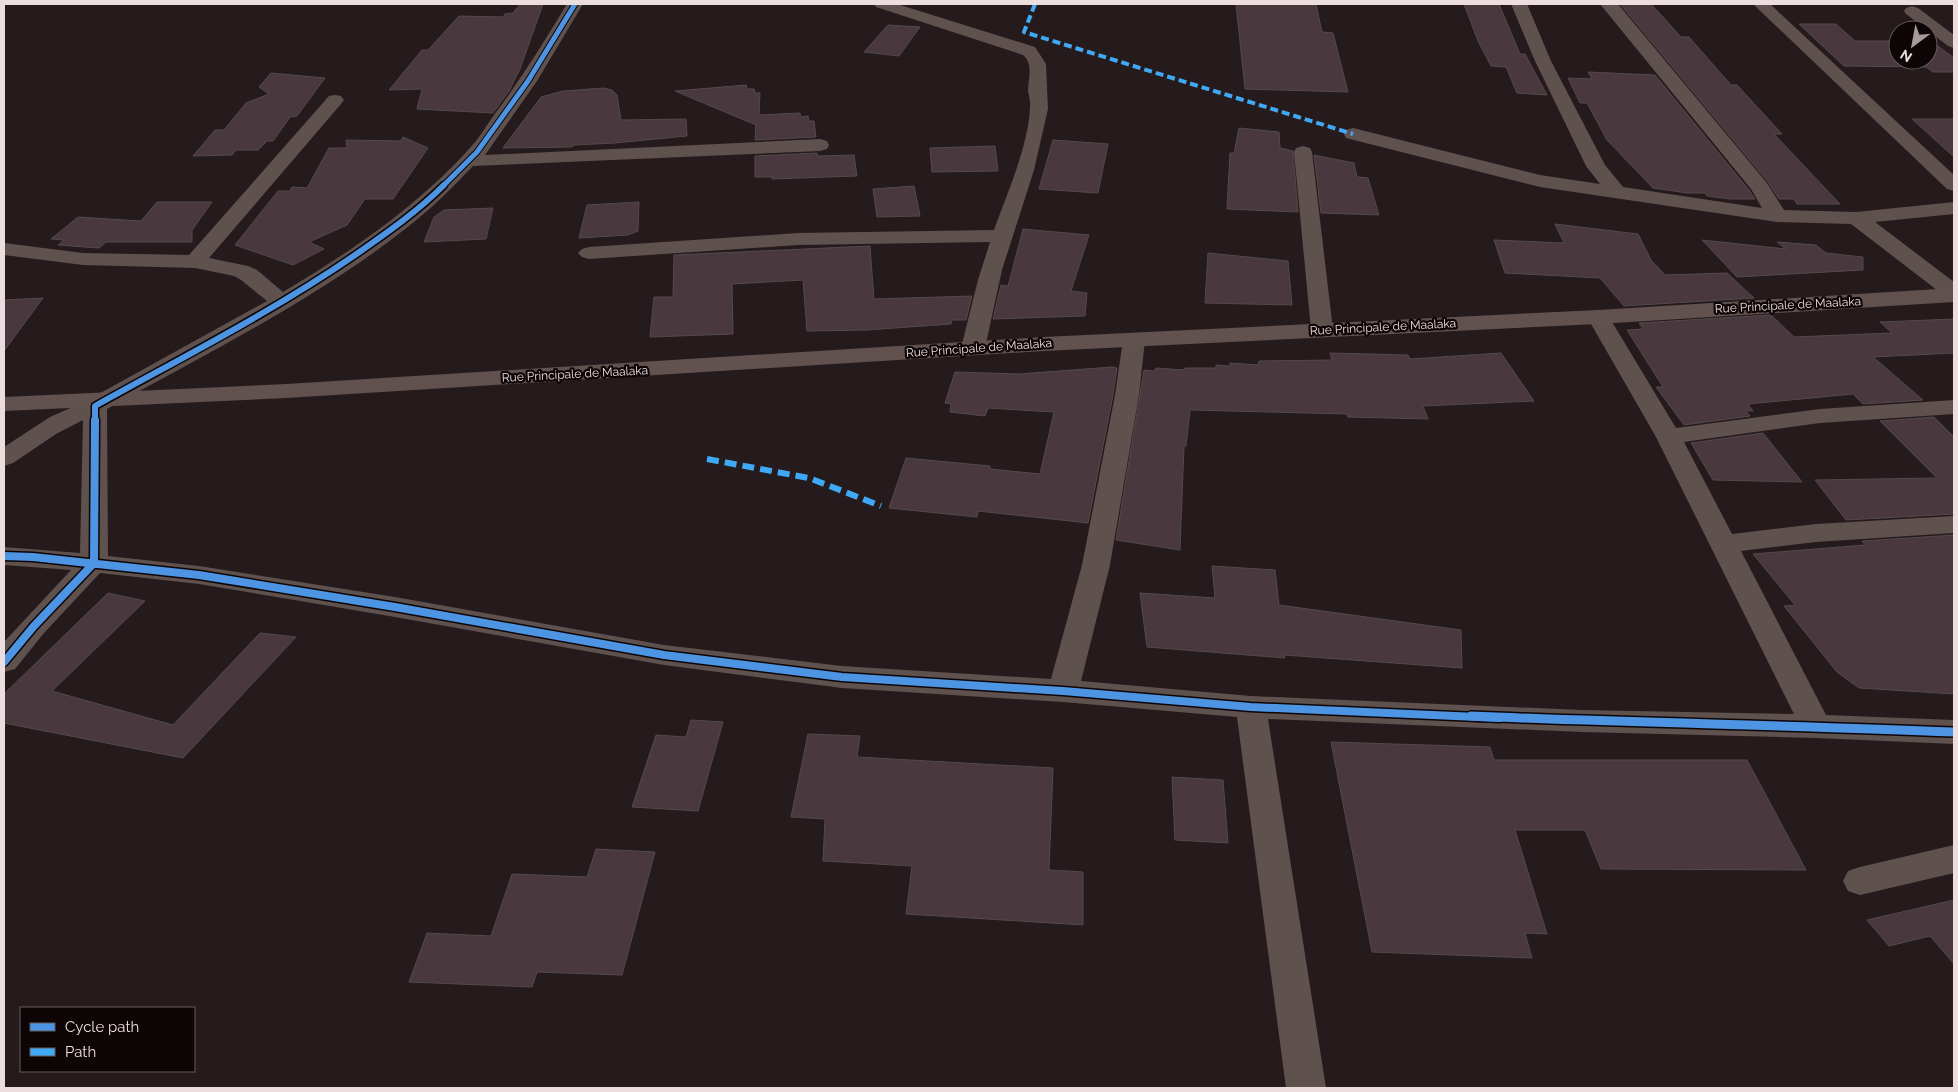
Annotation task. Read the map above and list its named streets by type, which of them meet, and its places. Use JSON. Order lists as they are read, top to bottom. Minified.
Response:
{"streets":{"main road":["Rue Principale de Maalaka"]},"legend":["Cycle path","Path"],"north":"bottom left"}
